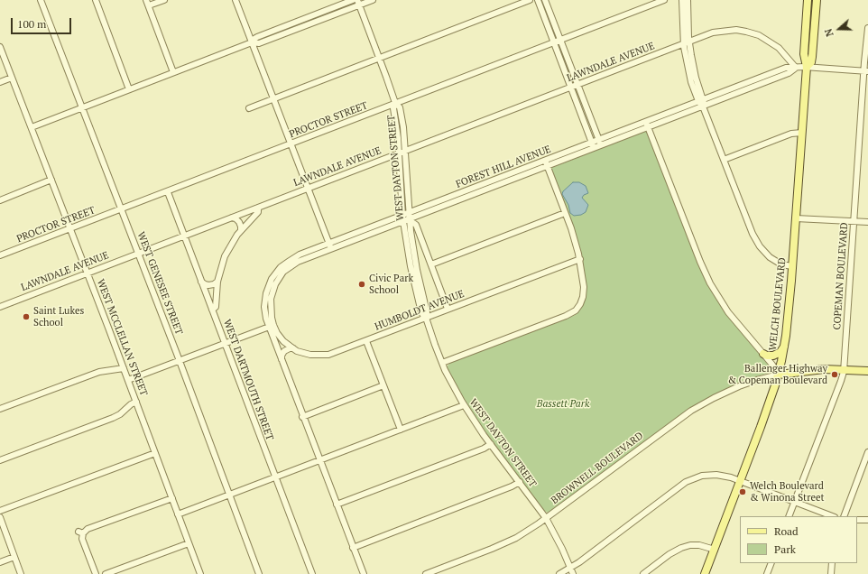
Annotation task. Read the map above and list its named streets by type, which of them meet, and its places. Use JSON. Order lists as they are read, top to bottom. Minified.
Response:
{"streets":{"main road":["WELCH BOULEVARD"],"street":["LAWNDALE AVENUE","PROCTOR STREET","FOREST HILL AVENUE","WEST DAYTON STREET","COPEMAN BOULEVARD","WEST GENESEE STREET","HUMBOLDT AVENUE","WEST MCCLELLAN STREET","WEST DARTMOUTH STREET","BROWNELL BOULEVARD"]},"crossings":[["LAWNDALE AVENUE","FOREST HILL AVENUE"],["LAWNDALE AVENUE","WEST DAYTON STREET"],["LAWNDALE AVENUE","WEST GENESEE STREET"],["LAWNDALE AVENUE","WEST MCCLELLAN STREET"],["LAWNDALE AVENUE","WEST DARTMOUTH STREET"],["PROCTOR STREET","WEST DAYTON STREET"],["PROCTOR STREET","WEST GENESEE STREET"],["PROCTOR STREET","WEST MCCLELLAN STREET"],["PROCTOR STREET","WEST DARTMOUTH STREET"],["FOREST HILL AVENUE","WEST DAYTON STREET"],["FOREST HILL AVENUE","COPEMAN BOULEVARD"],["FOREST HILL AVENUE","WELCH BOULEVARD"],["FOREST HILL AVENUE","HUMBOLDT AVENUE"],["WEST DAYTON STREET","HUMBOLDT AVENUE"],["WEST DAYTON STREET","BROWNELL BOULEVARD"],["WELCH BOULEVARD","BROWNELL BOULEVARD"]],"parks":["Bassett Park"],"places":["Civic Park School","Saint Lukes School","Ballenger Highway & Copeman Boulevard","Welch Boulevard & Winona Street"],"legend":["Road","Park"],"scale_bar":"100 m","north":"left"}
